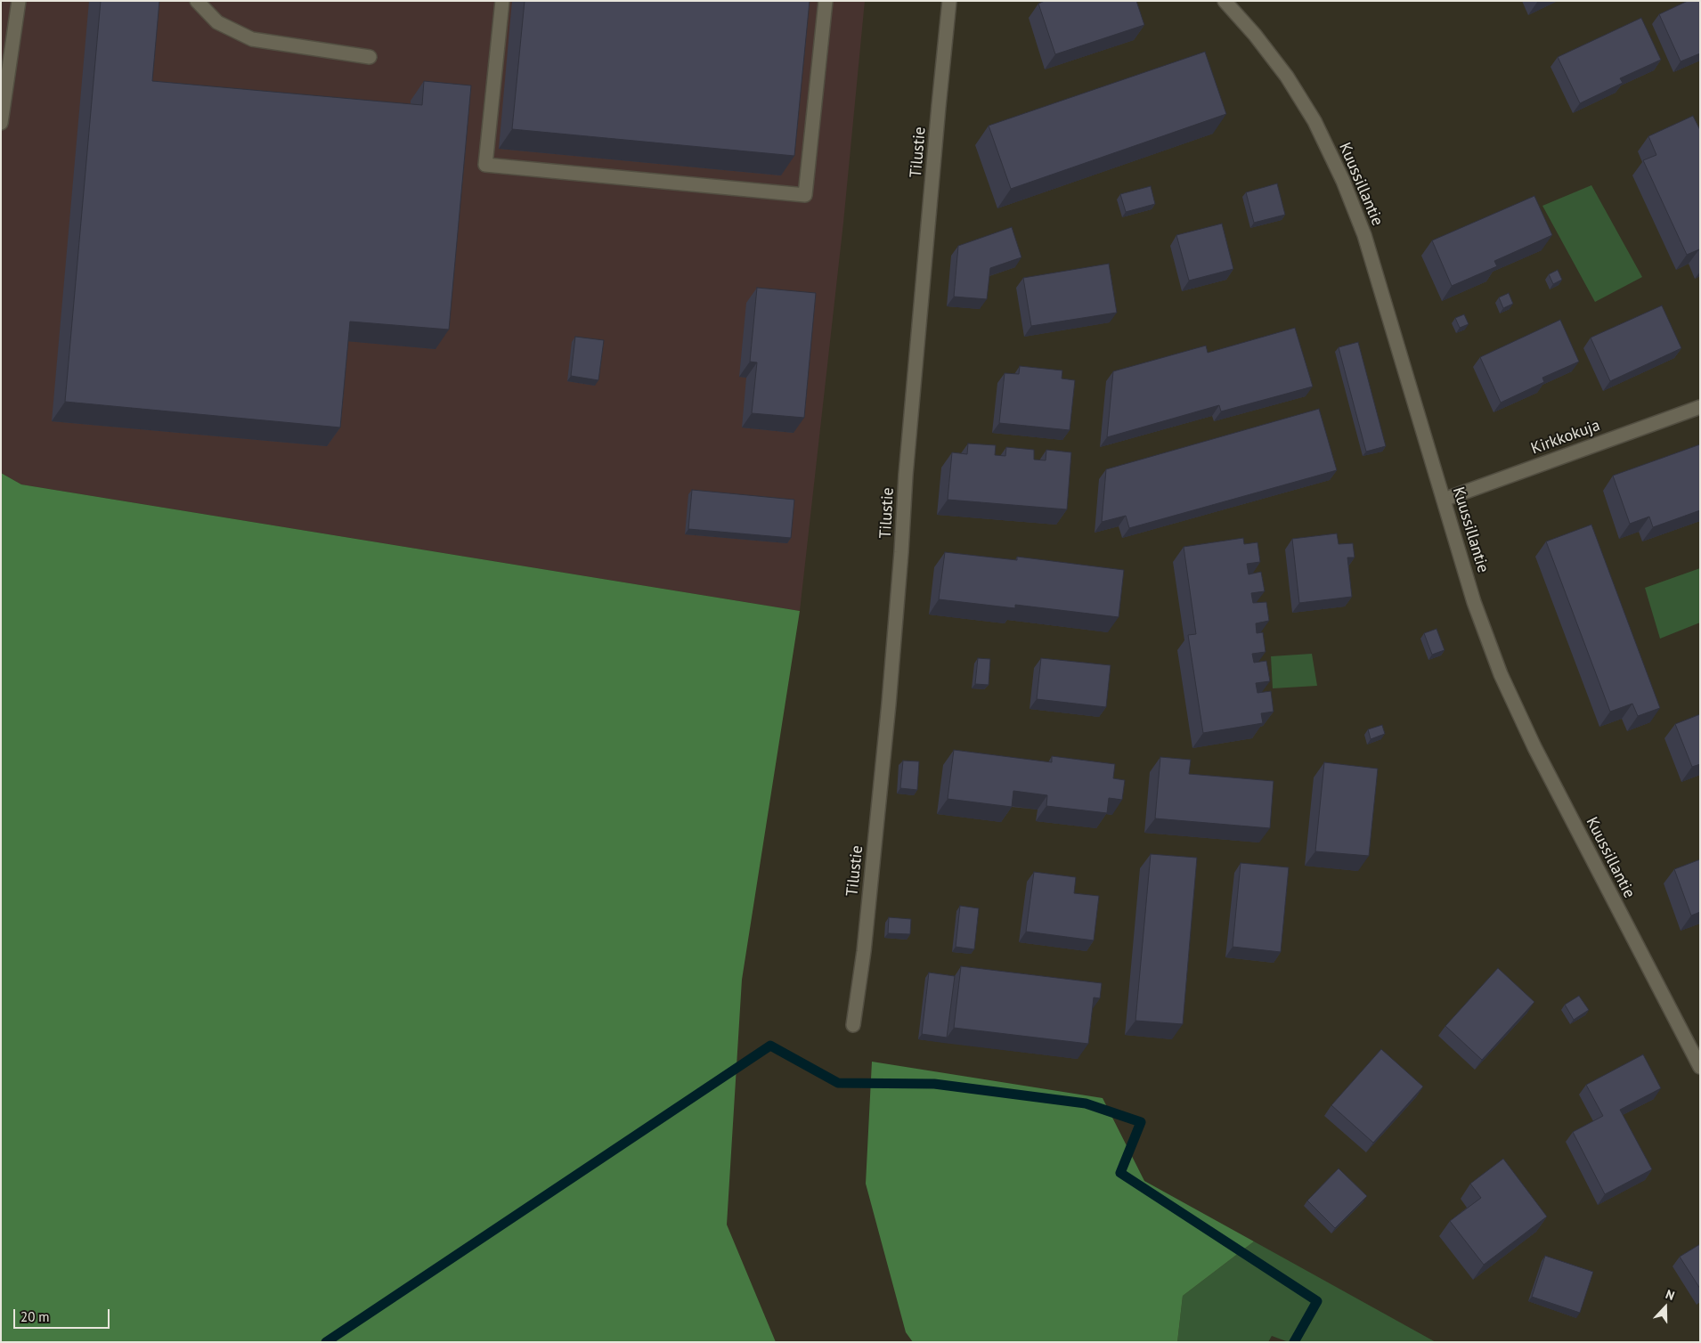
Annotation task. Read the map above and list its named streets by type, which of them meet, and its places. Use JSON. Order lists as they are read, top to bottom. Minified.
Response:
{"streets":{"street":["Tilustie","Kuussillantie","Kirkkokuja"]},"crossings":[["Kuussillantie","Kirkkokuja"]],"scale_bar":"20 m","north":"top"}
